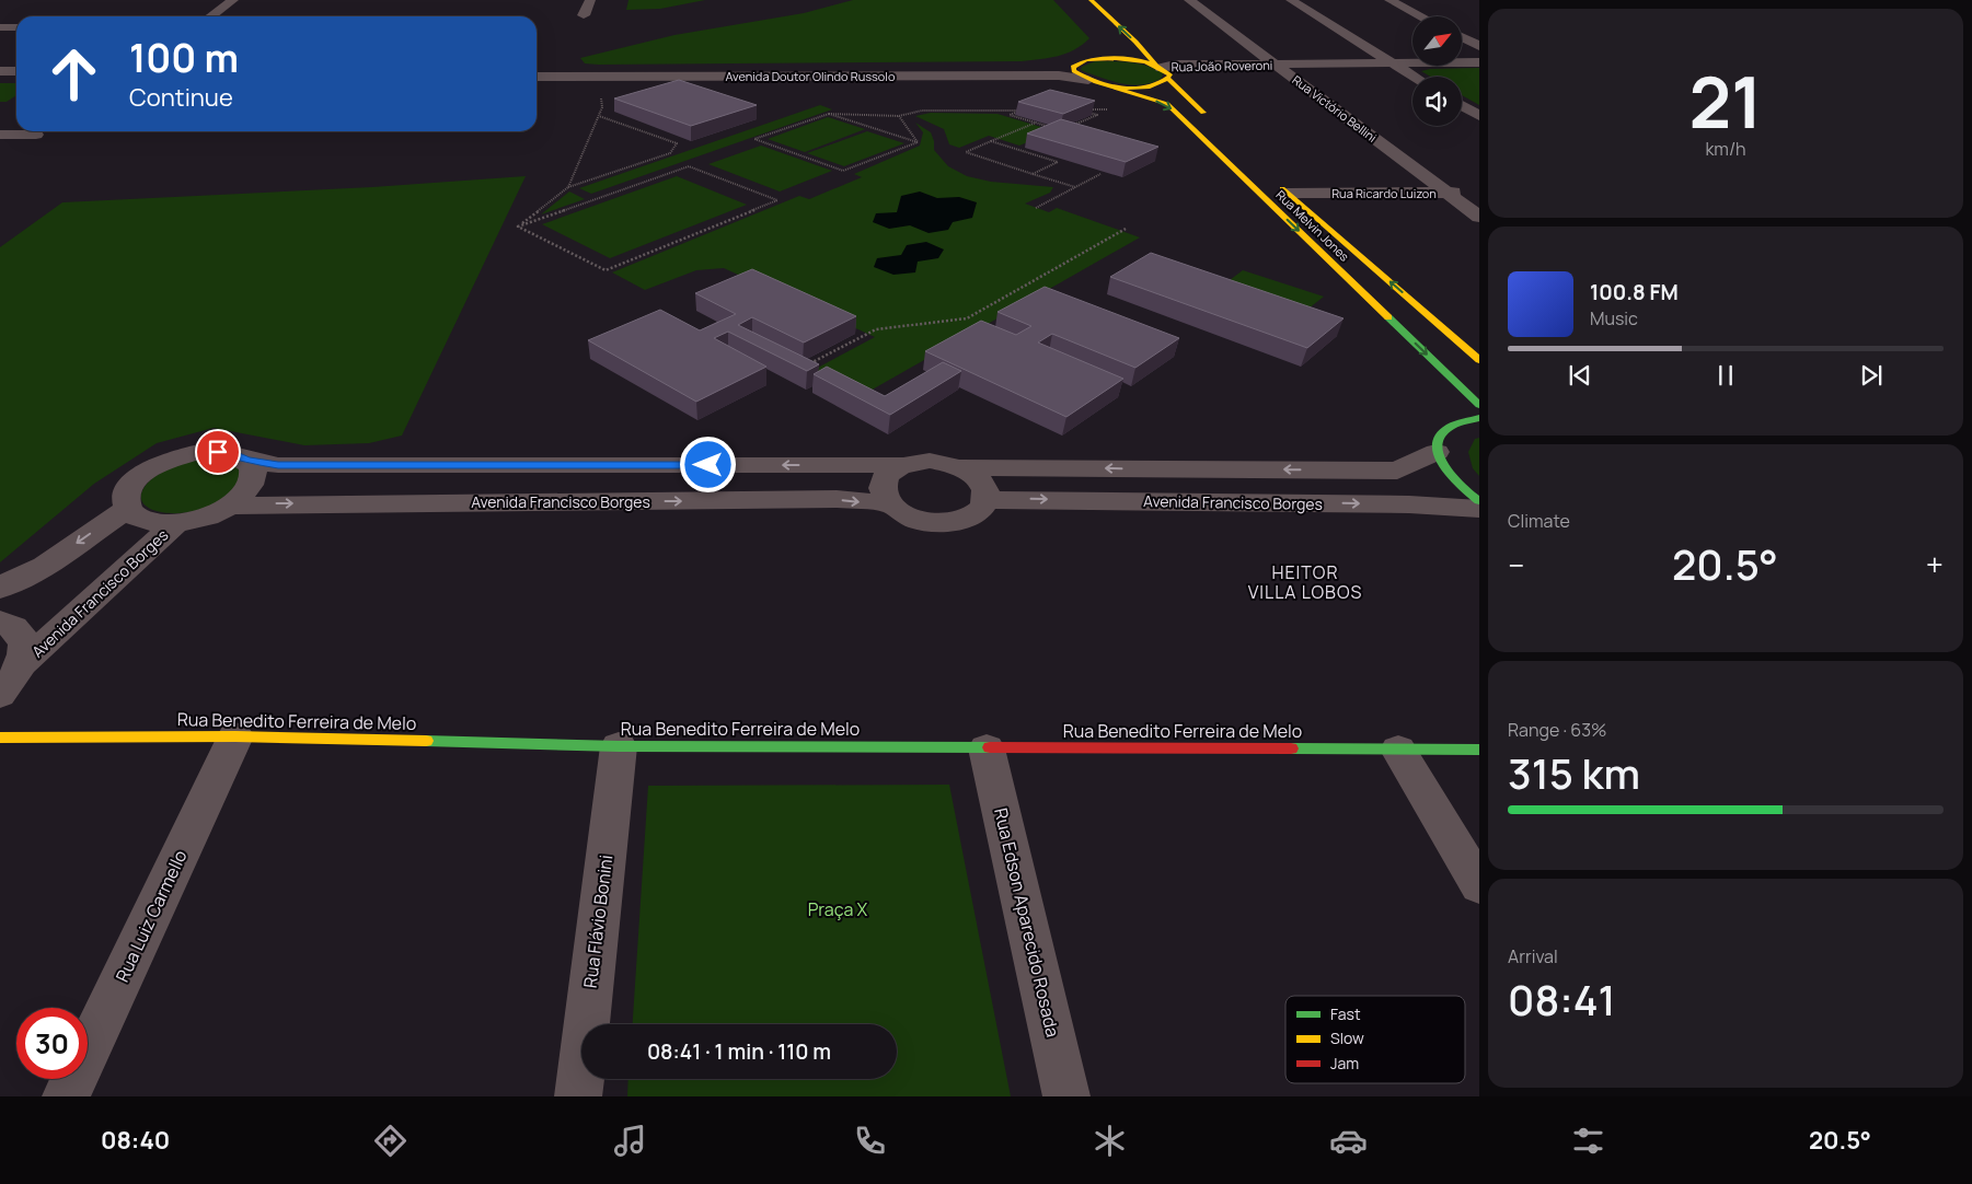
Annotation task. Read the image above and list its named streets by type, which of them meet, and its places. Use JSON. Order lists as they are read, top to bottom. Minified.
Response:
{"streets":{"street":["Rua João Roveroni","Avenida Doutor Olindo Russolo","Rua Victório Bellini","Rua Ricardo Luizon","Rua Melvin Jones","Avenida Francisco Borges","Rua Benedito Ferreira de Melo","Rua Luiz Carmello","Rua Flávio Bonini","Rua Edson Aparecido Rosada"]},"crossings":[["Rua João Roveroni","Rua Victório Bellini"],["Rua Victório Bellini","Rua Ricardo Luizon"],["Rua Ricardo Luizon","Rua Melvin Jones"],["Rua Benedito Ferreira de Melo","Rua Luiz Carmello"],["Rua Benedito Ferreira de Melo","Rua Flávio Bonini"],["Rua Benedito Ferreira de Melo","Rua Edson Aparecido Rosada"]],"districts":["HEITOR VILLA LOBOS"],"parks":["Praça X"],"legend":["Fast","Slow","Jam"],"north":"top right","page":{"tile":[["21","km/h"],"Climate",["Range · 63%","315 km"],["Arrival","08:41"]],"turn":["100 m","Continue"],"song":["100.8 FM","Music"],"heat":["−","20.5°","+"],"limit":"30","trip":"08:41 · 1 min · 110 m","tabs":["08:40","20.5°"]}}
